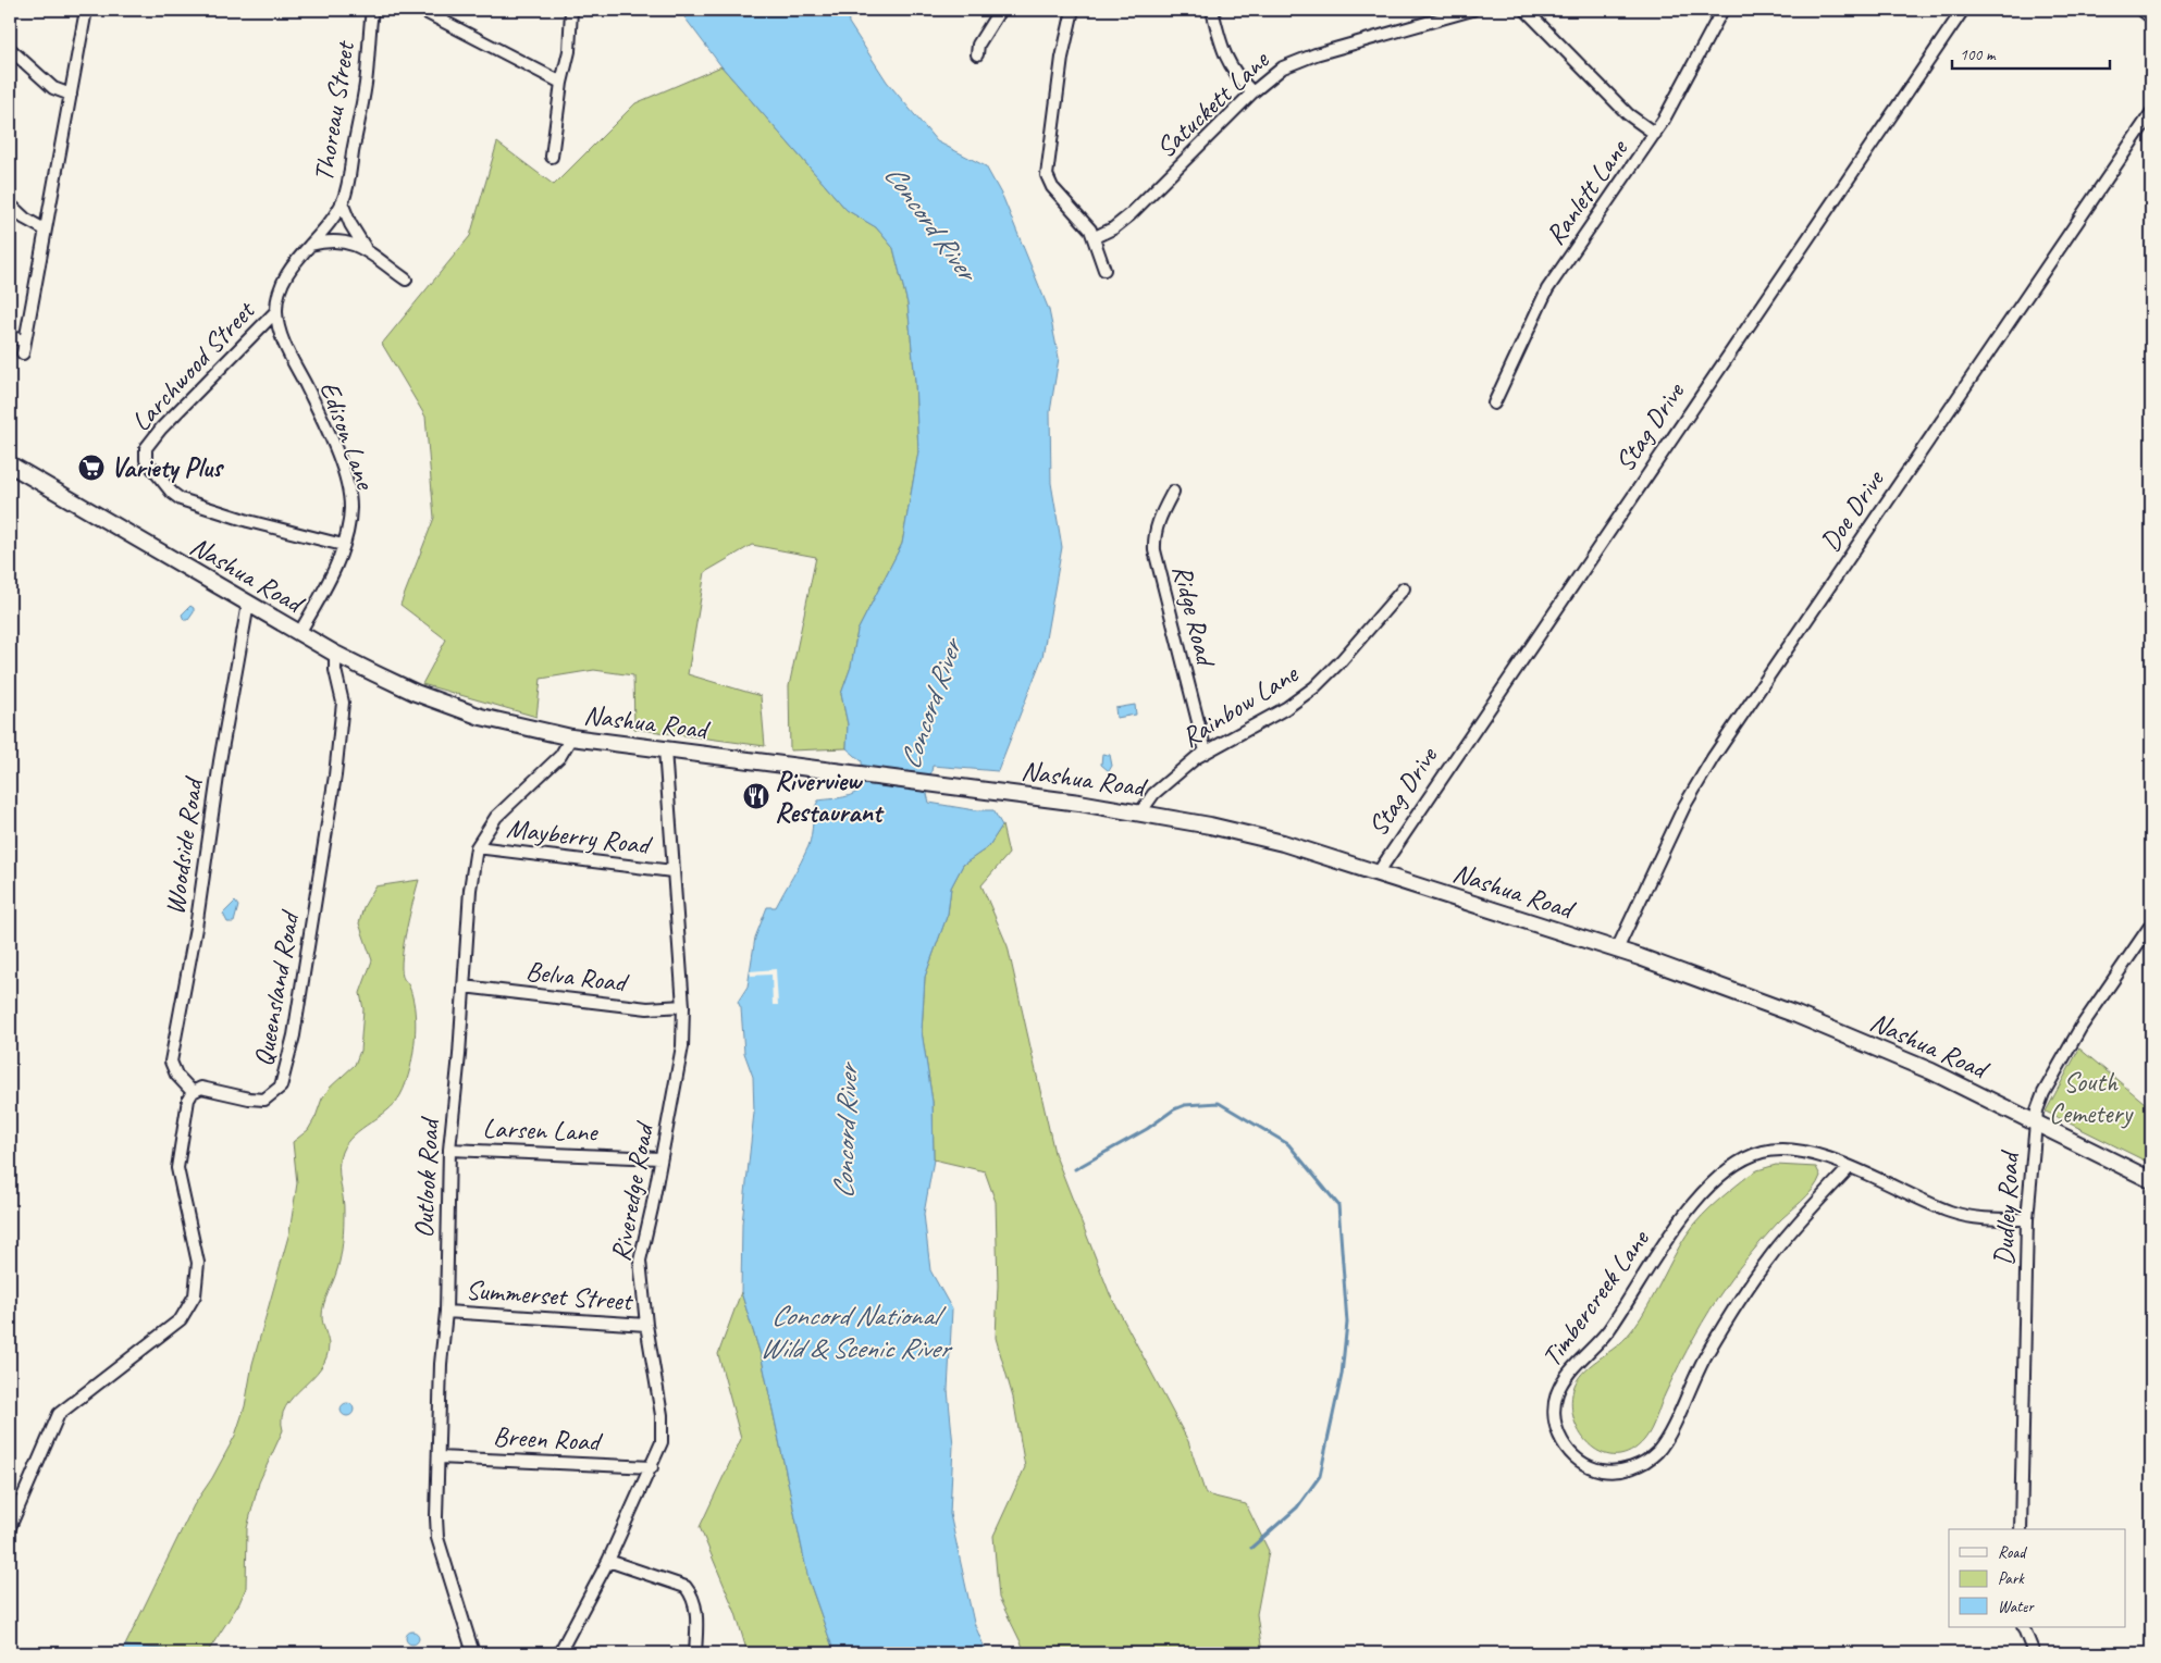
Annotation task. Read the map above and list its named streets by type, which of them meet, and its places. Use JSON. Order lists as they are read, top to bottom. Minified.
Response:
{"streets":{"main road":["Nashua Road"],"street":["Satuckett Lane","Thoreau Street","Ranlett Lane","Larchwood Street","Stag Drive","Edison Lane","Doe Drive","Ridge Road","Rainbow Lane","Mayberry Road","Woodside Road","Belva Road","Queensland Road","Larsen Lane","Outlook Road","Riveredge Road","Dudley Road","Summerset Street","Timbercreek Lane","Breen Road"]},"crossings":[["Thoreau Street","Larchwood Street"],["Larchwood Street","Edison Lane"],["Stag Drive","Nashua Road"],["Edison Lane","Nashua Road"],["Doe Drive","Nashua Road"],["Nashua Road","Rainbow Lane"],["Nashua Road","Woodside Road"],["Nashua Road","Queensland Road"],["Nashua Road","Outlook Road"],["Nashua Road","Riveredge Road"],["Nashua Road","Dudley Road"],["Ridge Road","Rainbow Lane"],["Mayberry Road","Outlook Road"],["Mayberry Road","Riveredge Road"],["Woodside Road","Queensland Road"],["Belva Road","Outlook Road"],["Belva Road","Riveredge Road"],["Larsen Lane","Outlook Road"],["Larsen Lane","Riveredge Road"],["Outlook Road","Summerset Street"],["Outlook Road","Breen Road"],["Riveredge Road","Summerset Street"],["Riveredge Road","Breen Road"],["Dudley Road","Timbercreek Lane"]],"water":["Concord River","Concord National Wild & Scenic River"],"parks":["South Cemetery"],"places":{"supermarket":["Variety Plus"],"restaurant":["Riverview Restaurant"]},"legend":["Road","Park","Water"],"scale_bar":"100 m"}
